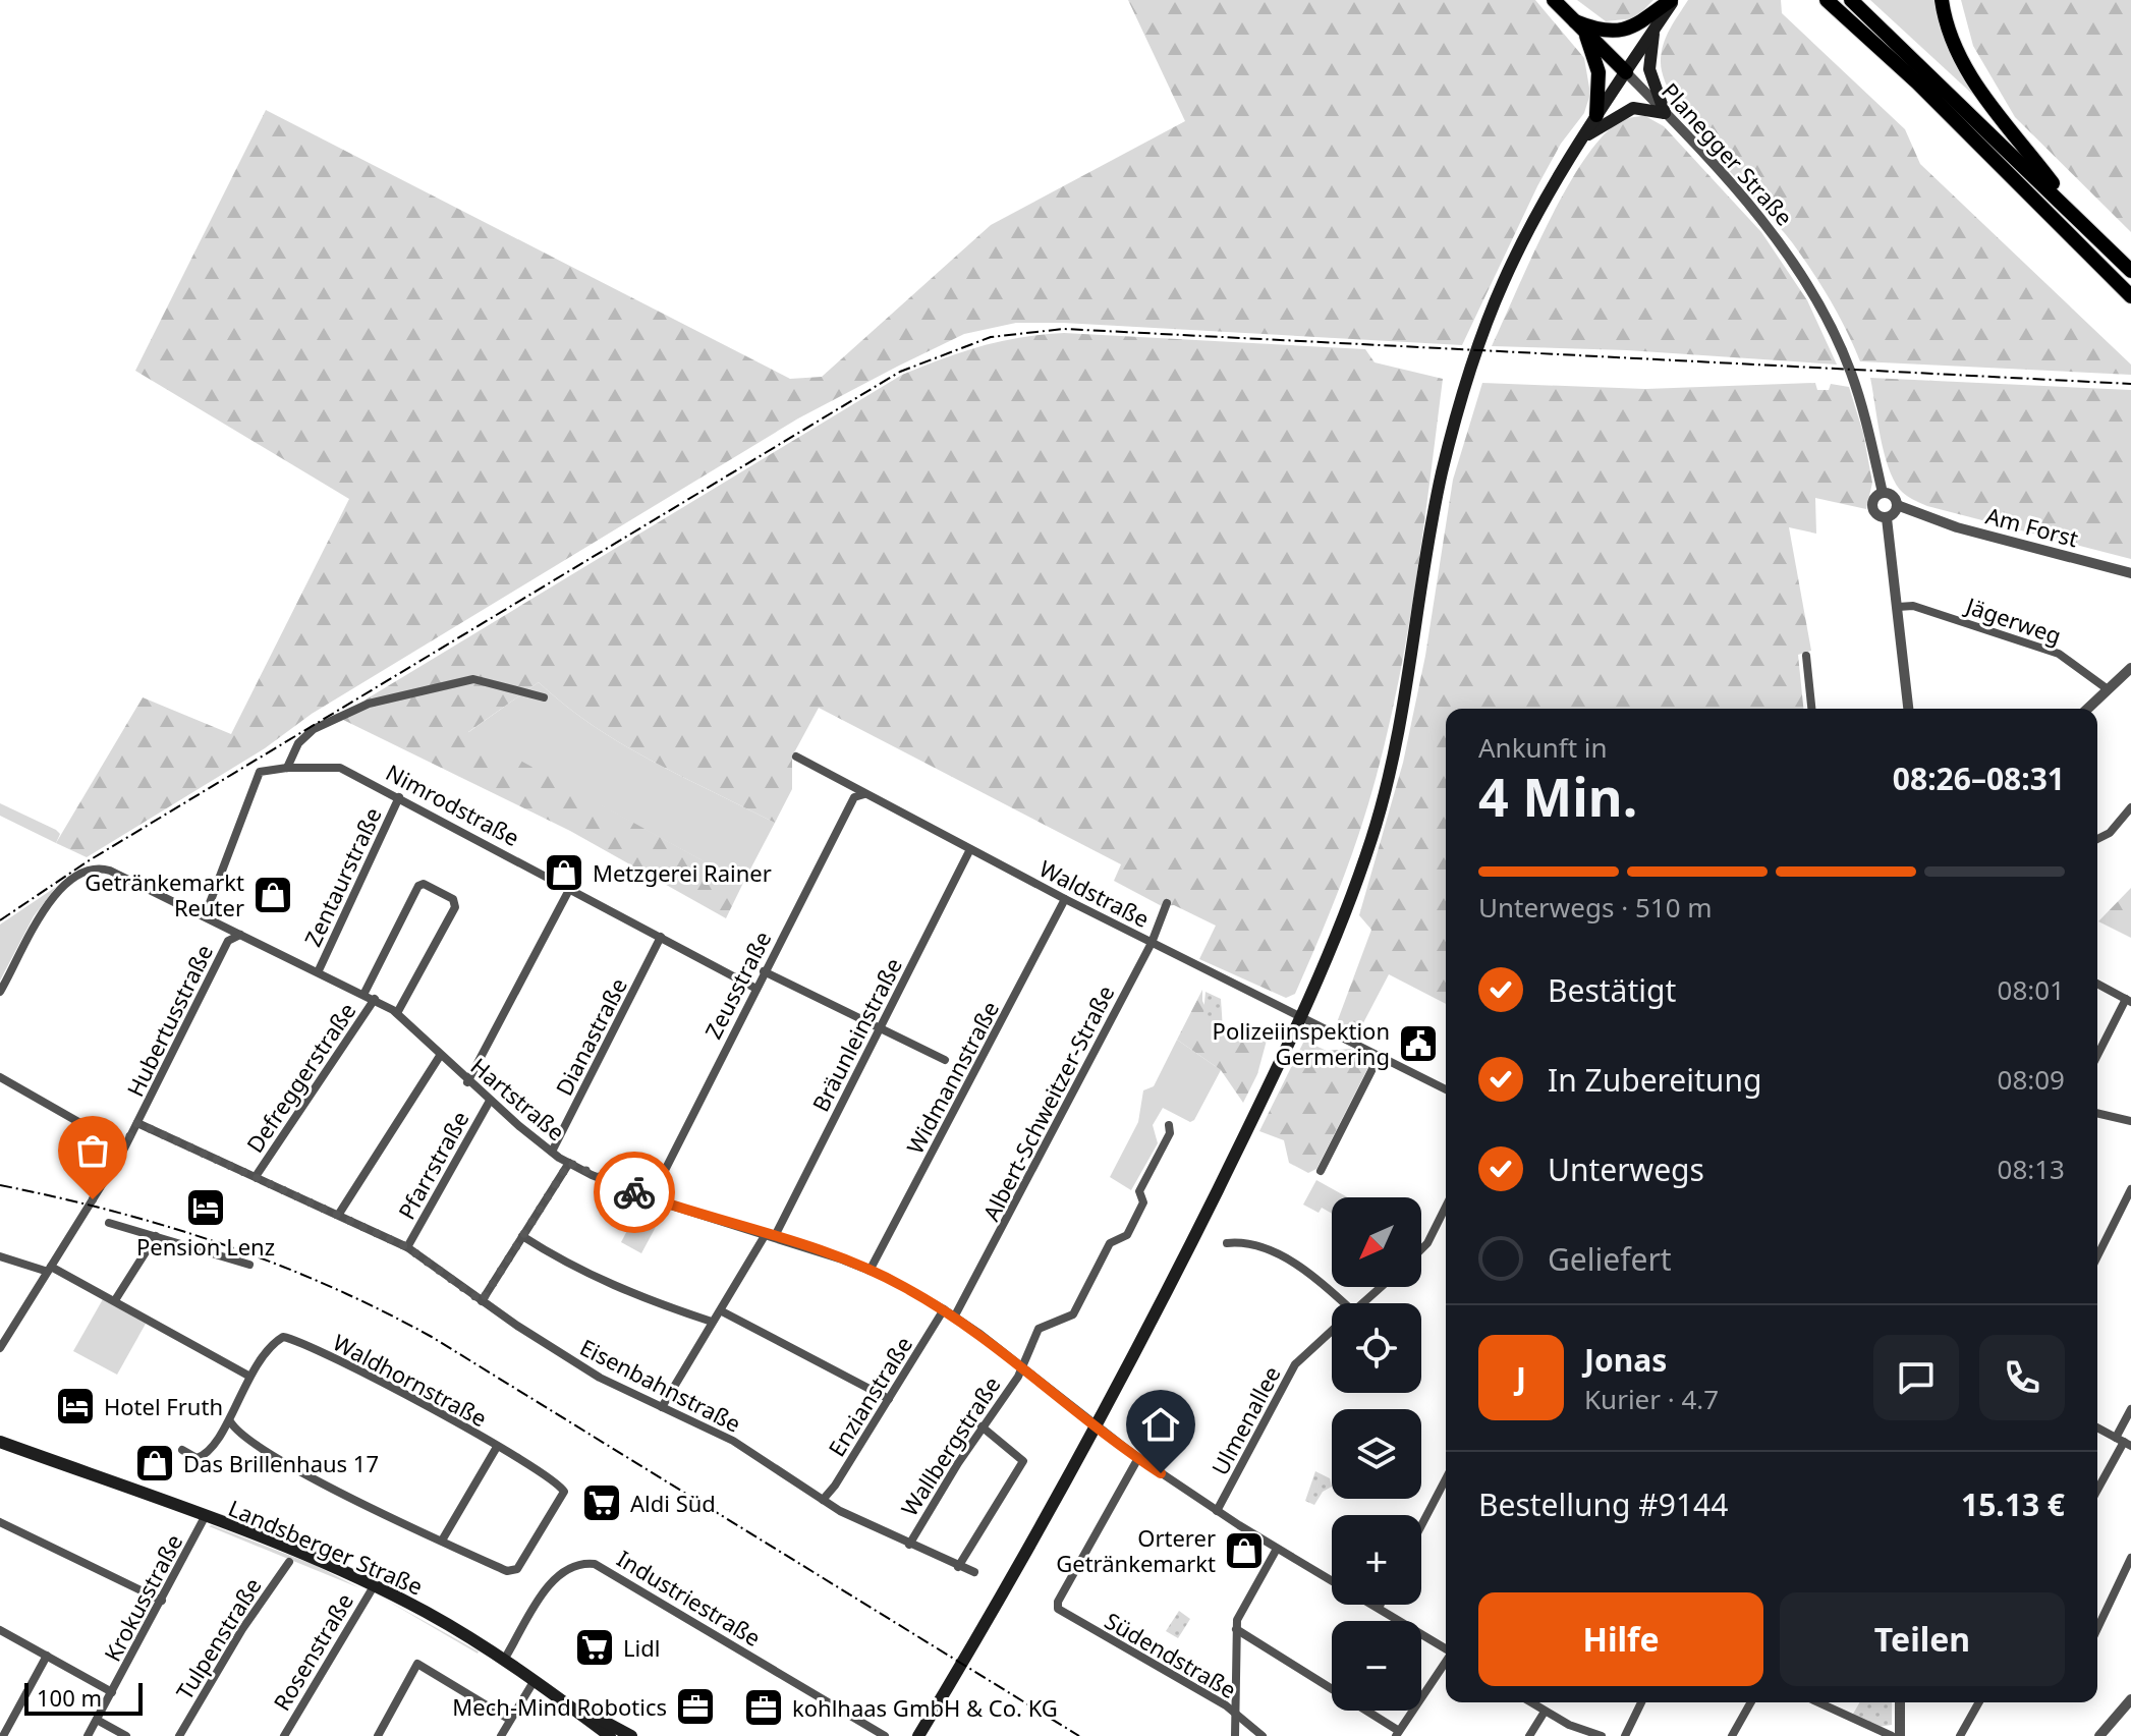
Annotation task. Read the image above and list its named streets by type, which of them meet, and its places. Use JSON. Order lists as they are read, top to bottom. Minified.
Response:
{"streets":{"main road":["Landsberger Straße"],"street":["Planegger Straße","Am Forst","Jägerweg","Nimrodstraße","Zentaurstraße","Waldstraße","Zeusstraße","Hubertusstraße","Bräunleinstraße","Dianastraße","Defreggerstraße","Widmannstraße","Hartstraße","Albert-Schweitzer-Straße","Pfarrstraße","Waldhornstraße","Eisenbahnstraße","Enzianstraße","Ulmenallee","Wallbergstraße","Krokusstraße","Industriestraße","Tulpenstraße","Rosenstraße","Südendstraße"]},"crossings":[["Planegger Straße","Am Forst"],["Planegger Straße","Jägerweg"],["Nimrodstraße","Zentaurstraße"],["Nimrodstraße","Zeusstraße"],["Nimrodstraße","Dianastraße"],["Nimrodstraße","Hartstraße"],["Zentaurstraße","Hartstraße"],["Waldstraße","Zeusstraße"],["Waldstraße","Bräunleinstraße"],["Waldstraße","Widmannstraße"],["Waldstraße","Albert-Schweitzer-Straße"],["Zeusstraße","Hartstraße"],["Hubertusstraße","Hartstraße"],["Hubertusstraße","Eisenbahnstraße"],["Bräunleinstraße","Hartstraße"],["Bräunleinstraße","Eisenbahnstraße"],["Dianastraße","Hartstraße"],["Defreggerstraße","Hartstraße"],["Defreggerstraße","Eisenbahnstraße"],["Widmannstraße","Hartstraße"],["Hartstraße","Albert-Schweitzer-Straße"],["Hartstraße","Pfarrstraße"],["Hartstraße","Enzianstraße"],["Hartstraße","Ulmenallee"],["Hartstraße","Wallbergstraße"],["Hartstraße","Südendstraße"],["Pfarrstraße","Eisenbahnstraße"],["Eisenbahnstraße","Enzianstraße"],["Eisenbahnstraße","Wallbergstraße"],["Enzianstraße","Wallbergstraße"],["Landsberger Straße","Krokusstraße"],["Landsberger Straße","Industriestraße"],["Landsberger Straße","Rosenstraße"]],"places":{"shop":["Metzgerei Rainer","Getränkemarkt Reuter","Das Brillenhaus 17","Orterer Getränkemarkt"],"public building":["Polizeiinspektion Germering"],"hotel":["Pension Lenz","Hotel Fruth"],"supermarket":["Aldi Süd","Lidl"],"office":["Mech-Mind Robotics","kohlhaas GmbH & Co. KG"]},"scale_bar":"100 m","north":"bottom left","page":{"heading":["4 Min.","Ankunft in","08:26–08:31"],"panel":["Jonas","Kurier · 4.7","Bestellung #9144","15.13 €"],"bar":"Unterwegs · 510 m","list":[["Bestätigt","08:01"],["In Zubereitung","08:09"],["Unterwegs","08:13"],"Geliefert"],"map_buttons":["+","−"],"round":"J","buttons":["Hilfe","Teilen"],"scale":"100 m"}}
